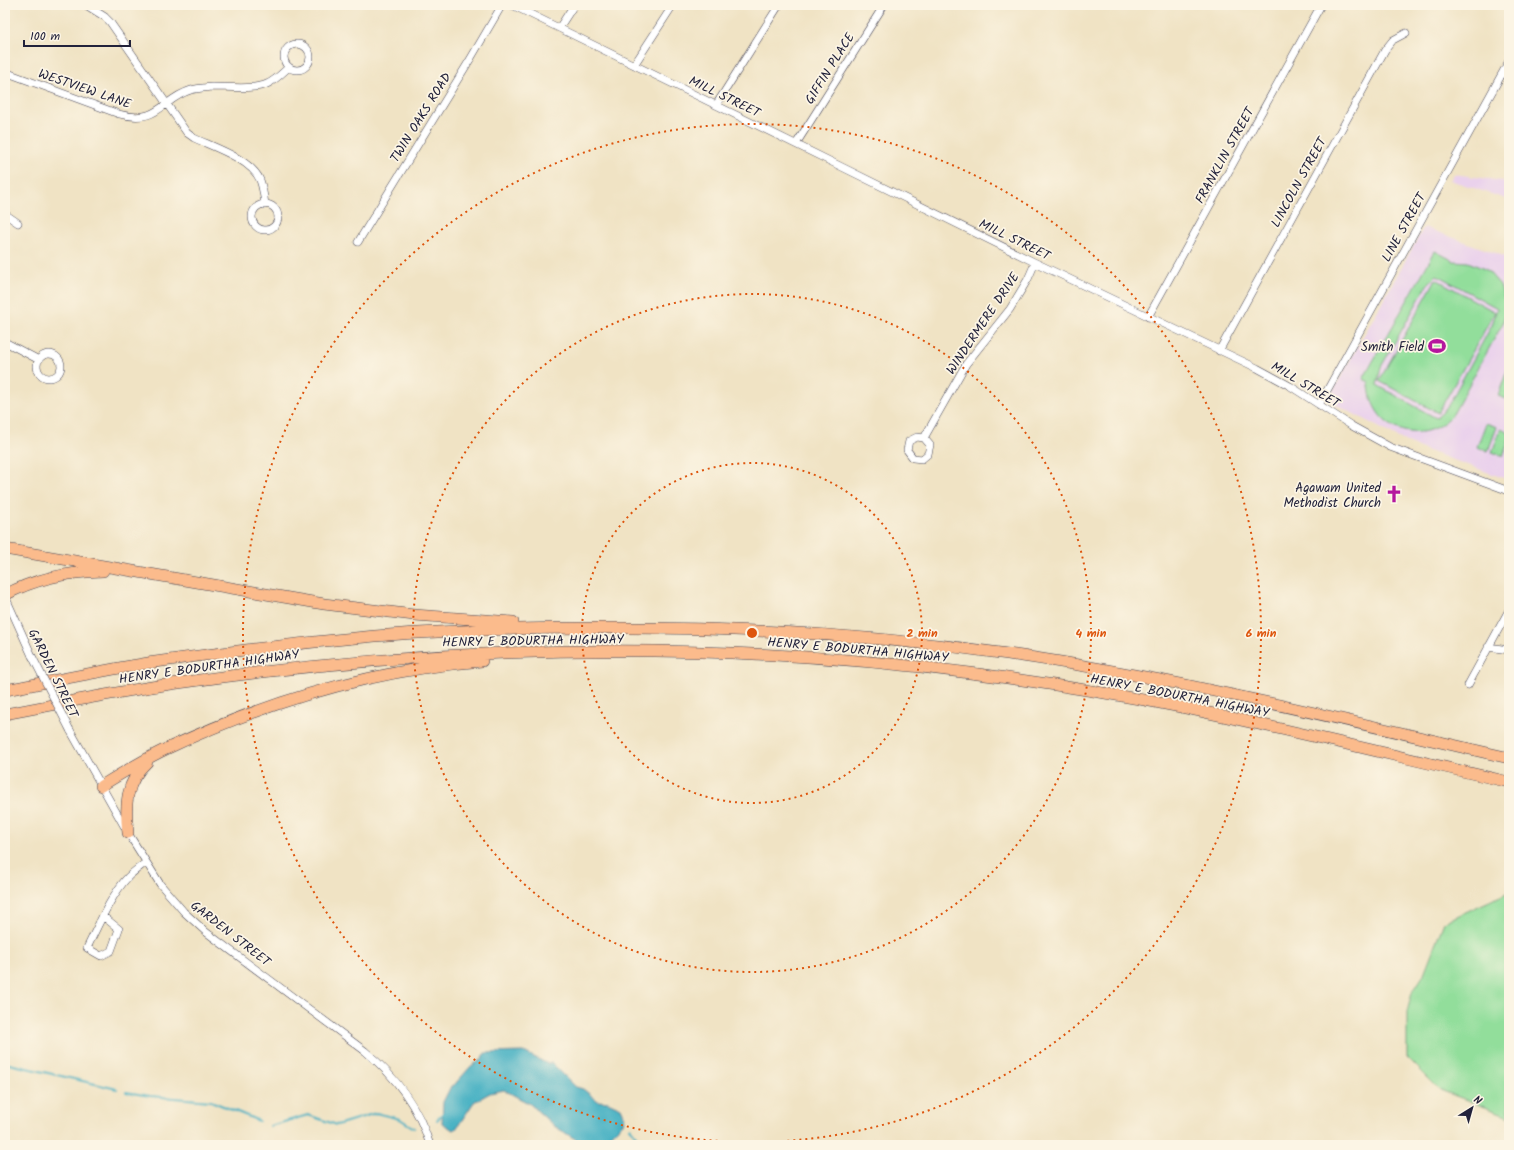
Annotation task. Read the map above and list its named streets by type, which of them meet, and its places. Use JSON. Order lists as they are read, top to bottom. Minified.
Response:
{"streets":{"highway":["HENRY E BODURTHA HIGHWAY"],"street":["GIFFIN PLACE","WESTVIEW LANE","MILL STREET","TWIN OAKS ROAD","FRANKLIN STREET","LINCOLN STREET","LINE STREET","WINDERMERE DRIVE","GARDEN STREET"]},"crossings":[["GIFFIN PLACE","MILL STREET"],["MILL STREET","FRANKLIN STREET"],["MILL STREET","LINCOLN STREET"],["MILL STREET","LINE STREET"],["MILL STREET","WINDERMERE DRIVE"]],"places":{"sports":["Smith Field"],"church":["Agawam United Methodist Church"]},"scale_bar":"100 m","north":"top right","rings":["2 min","4 min","6 min"]}
